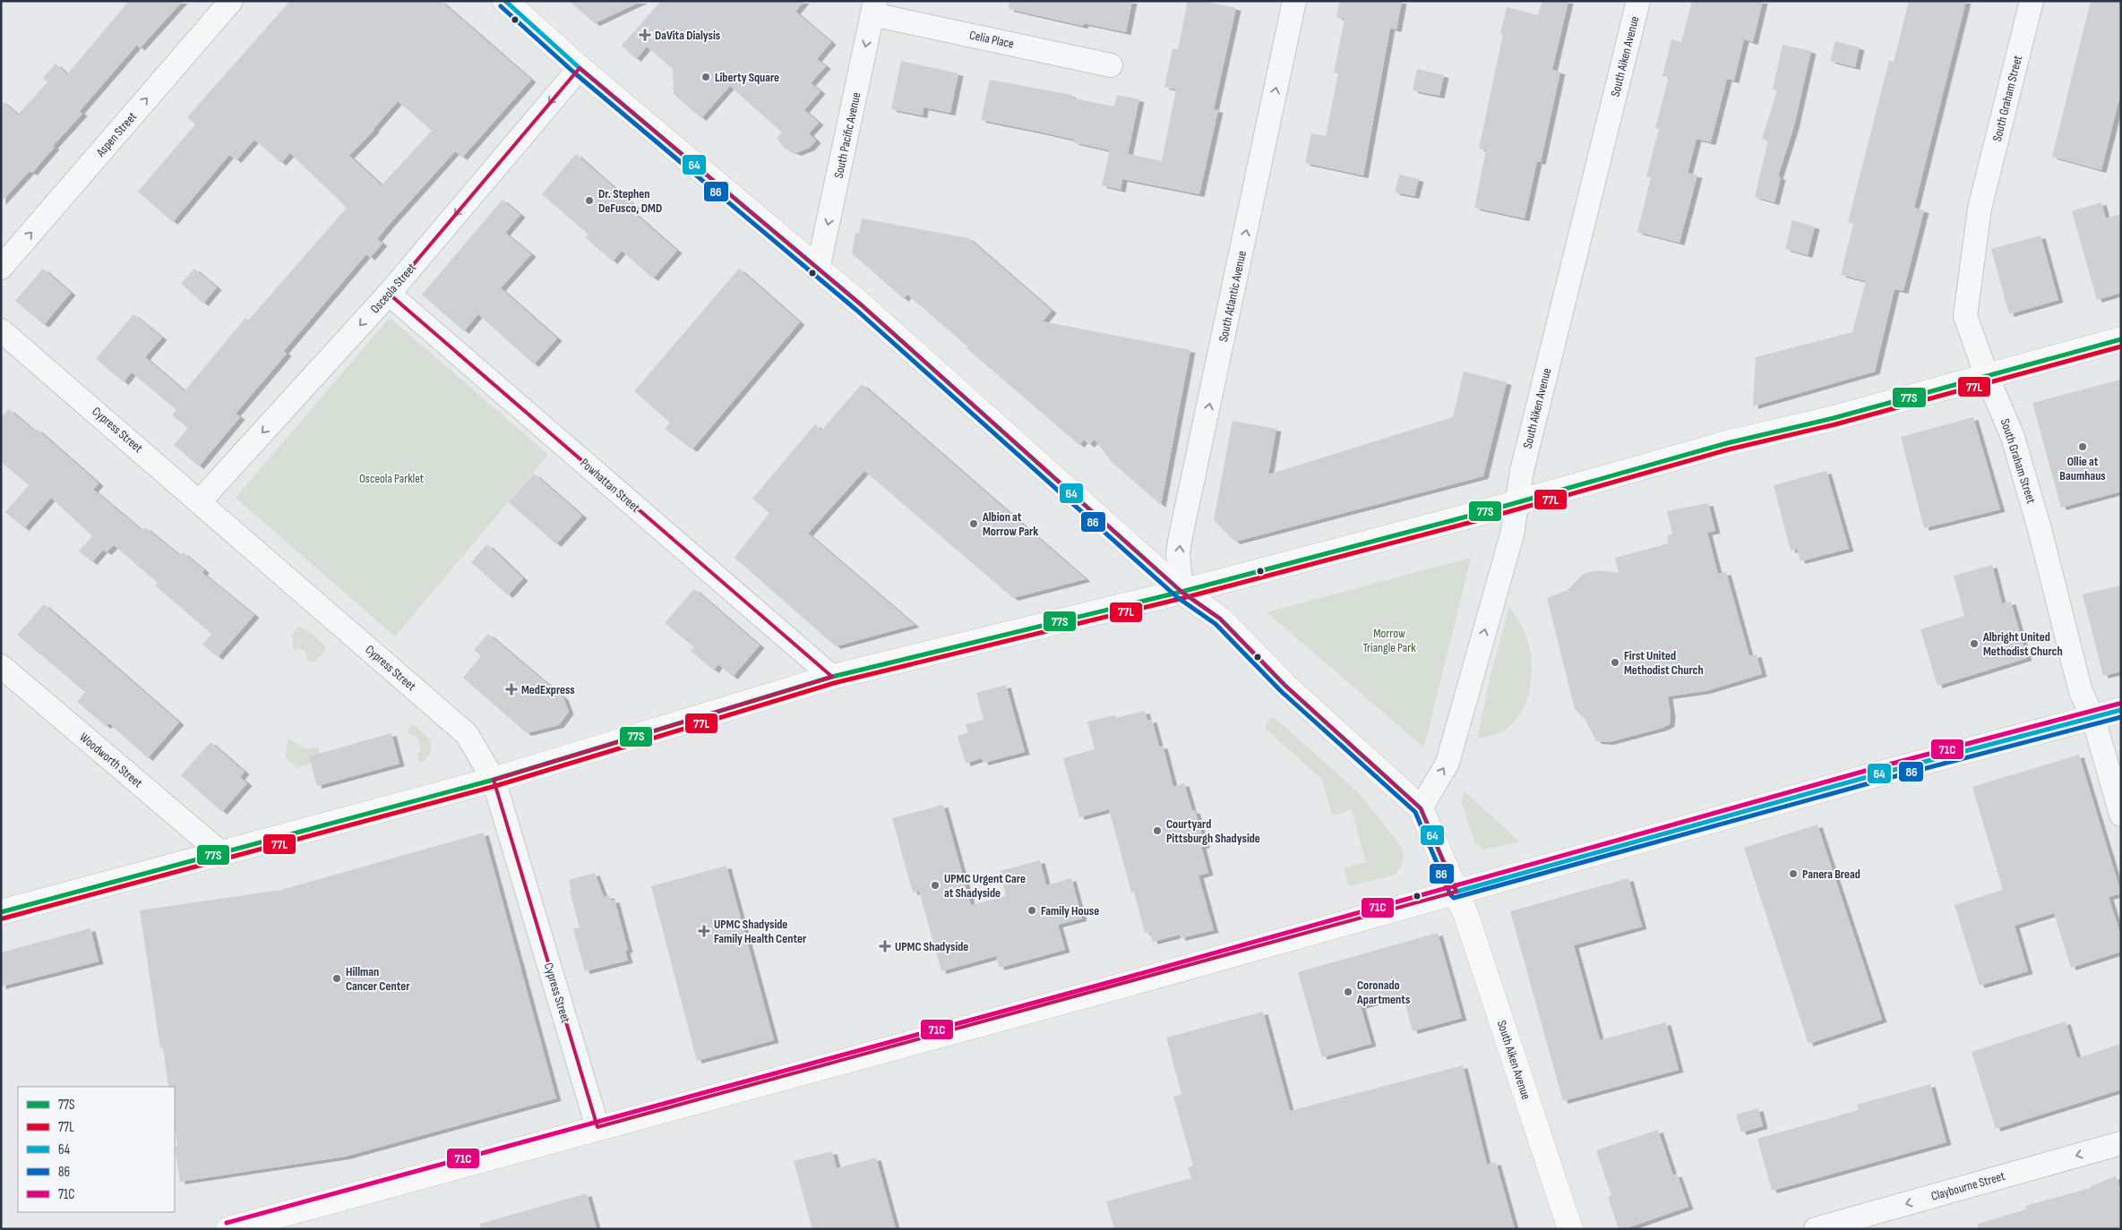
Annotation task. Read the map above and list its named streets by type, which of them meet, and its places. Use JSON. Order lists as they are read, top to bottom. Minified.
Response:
{"streets":{"main road":["South Aiken Avenue"],"street":["Celia Place","South Graham Street","Aspen Street","South Pacific Avenue","Osceola Street","South Atlantic Avenue","Cypress Street","Powhattan Street","Woodworth Street","Claybourne Street"]},"crossings":[["Celia Place","South Pacific Avenue"],["Osceola Street","Cypress Street"],["Osceola Street","Powhattan Street"]],"one_way":["Aspen Street","South Pacific Avenue","Osceola Street","South Atlantic Avenue","Claybourne Street"],"parks":["Osceola Parklet","Morrow Triangle Park"],"places":{"health":["DaVita Dialysis","MedExpress","UPMC Shadyside Family Health Center","UPMC Shadyside"],"other":["Liberty Square","Dr. Stephen DeFusco, DMD","Ollie at Baumhaus","Albion at Morrow Park","Albright United Methodist Church","First United Methodist Church","Courtyard Pittsburgh Shadyside","Panera Bread","UPMC Urgent Care at Shadyside","Family House","Hillman Cancer Center","Coronado Apartments"]},"lines":["transit line 64","transit line 86","transit line 77S","transit line 77L","transit line 71C"],"legend":["77S","77L","64","86","71C"]}
